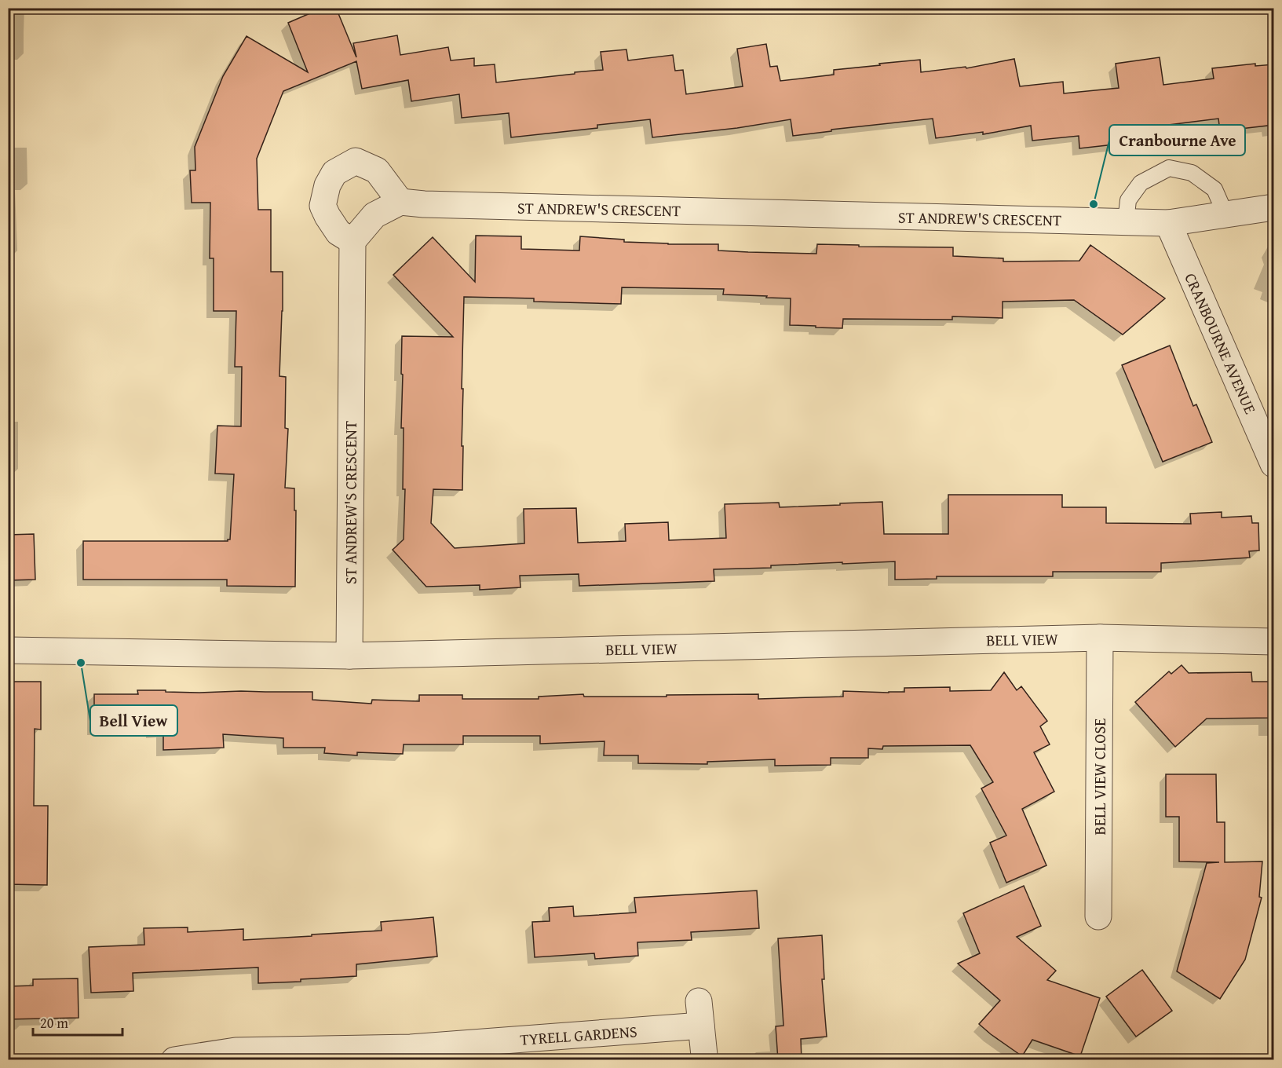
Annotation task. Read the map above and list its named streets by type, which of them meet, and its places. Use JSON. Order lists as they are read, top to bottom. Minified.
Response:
{"streets":{"street":["ST ANDREW'S CRESCENT","CRANBOURNE AVENUE","BELL VIEW","BELL VIEW CLOSE","TYRELL GARDENS"]},"crossings":[["ST ANDREW'S CRESCENT","CRANBOURNE AVENUE"],["ST ANDREW'S CRESCENT","BELL VIEW"],["BELL VIEW","BELL VIEW CLOSE"]],"places":["Cranbourne Ave","Bell View"],"scale_bar":"20 m"}
